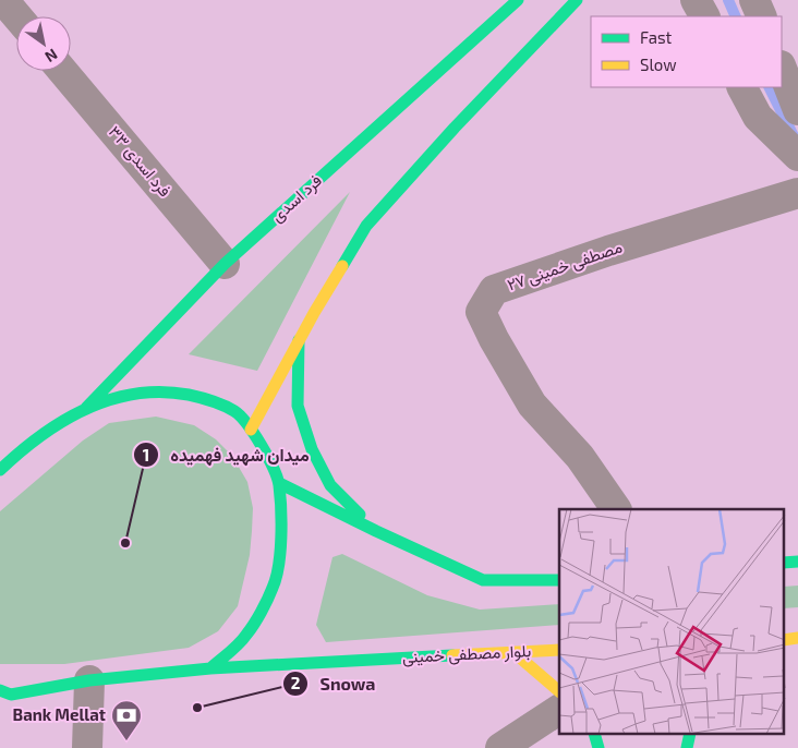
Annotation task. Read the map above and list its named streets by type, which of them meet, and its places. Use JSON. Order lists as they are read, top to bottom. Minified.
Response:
{"streets":{"main road":["فرد اسدی","بلوار مصطفی خمینی"],"street":["فرد اسدی ۳۳","مصطفی خمینی ۲۷"]},"crossings":[["فرد اسدی ۳۳","فرد اسدی"]],"places":{"other":["میدان شهید فهمیده","Snowa"],"bank":["Bank Mellat"]},"legend":["Fast","Slow"],"north":"bottom right"}
